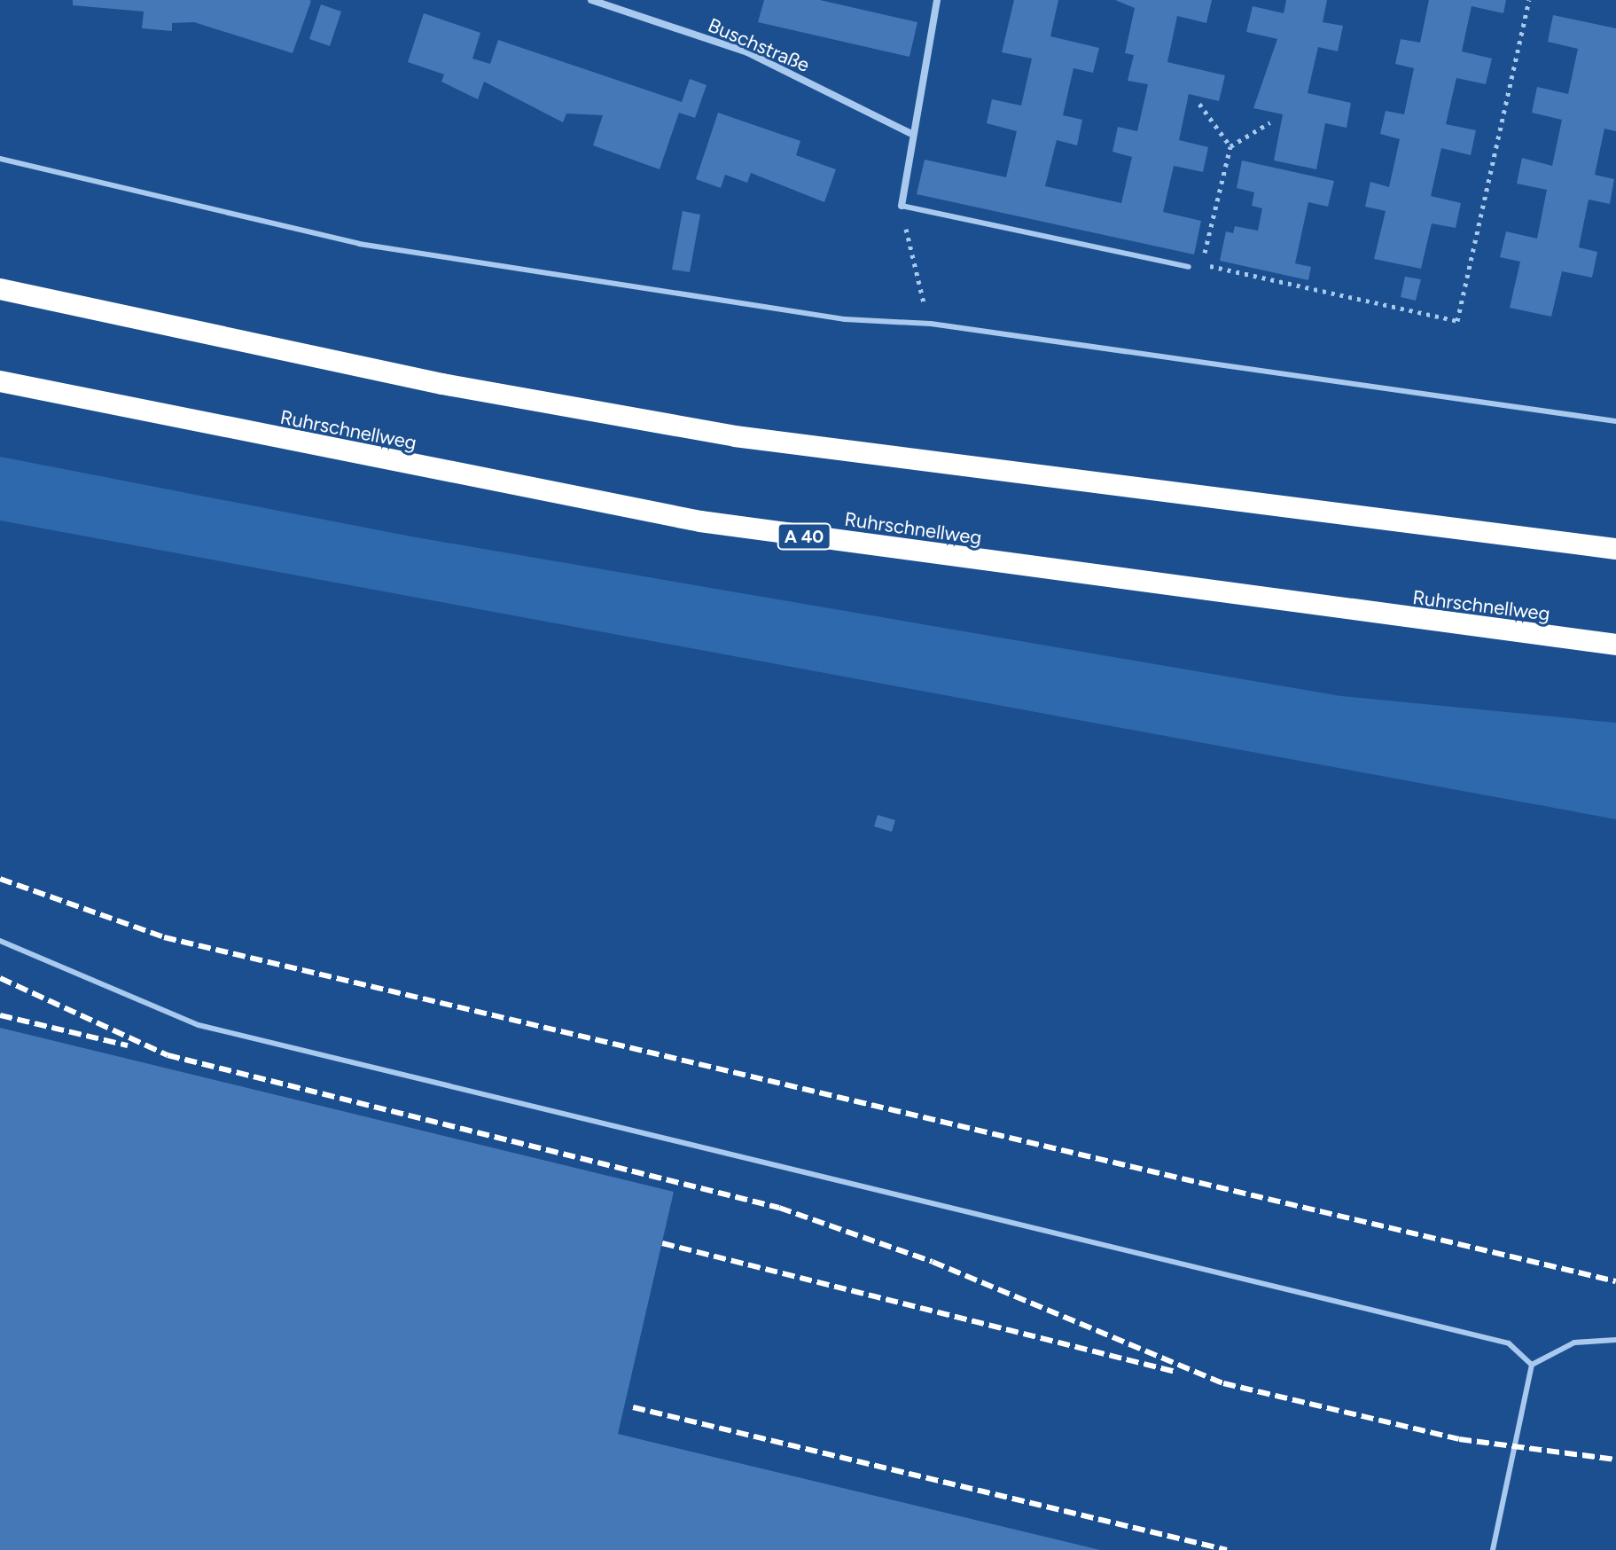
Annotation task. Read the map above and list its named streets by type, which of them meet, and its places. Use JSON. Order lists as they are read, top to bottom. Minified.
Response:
{"streets":{"highway":["Ruhrschnellweg","A 40"],"street":["Buschstraße"]}}
